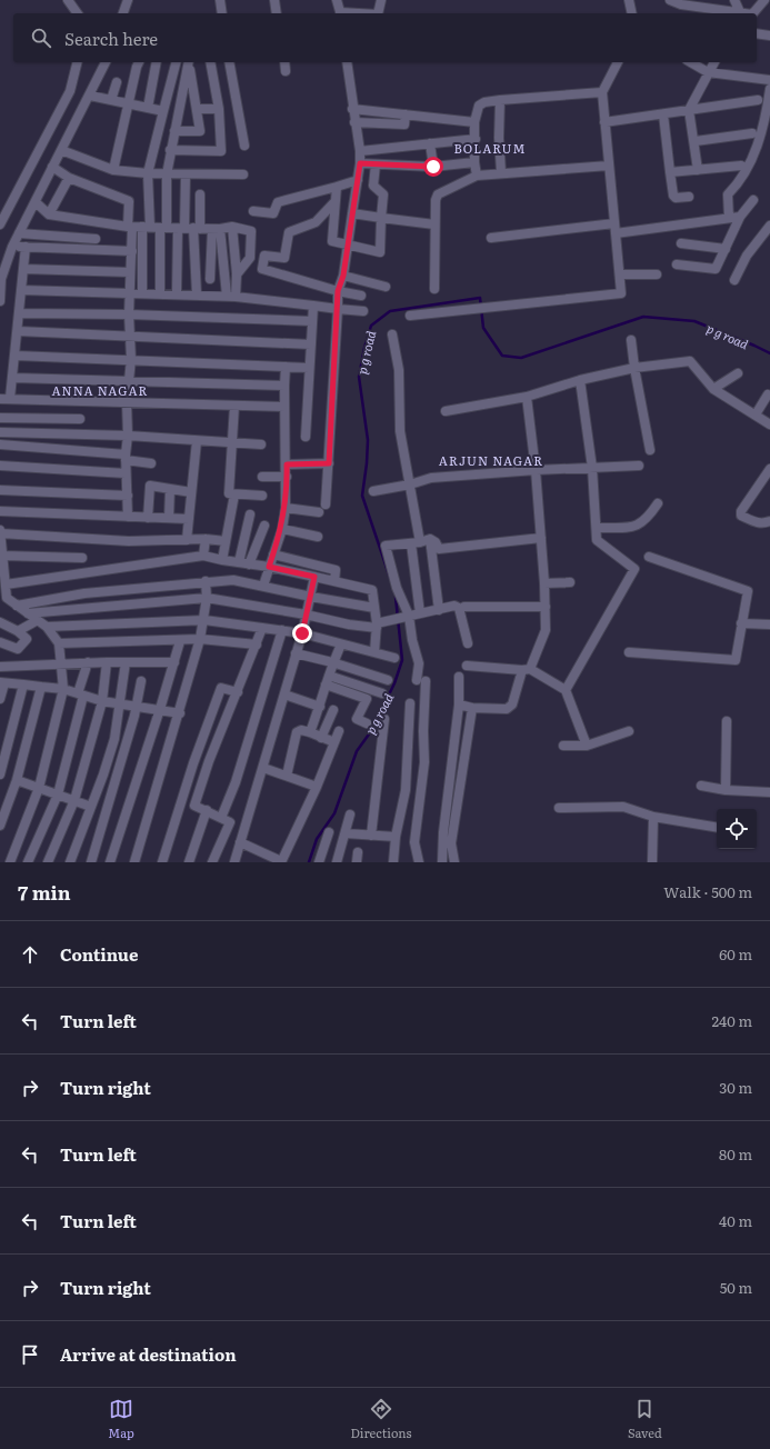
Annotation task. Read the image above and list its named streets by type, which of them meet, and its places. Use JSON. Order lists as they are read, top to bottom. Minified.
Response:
{"districts":["BOLARUM","ANNA NAGAR","ARJUN NAGAR"],"water":["p g road"],"page":{"search":"Search here","heading":["7 min","Walk · 500 m"],"list":[["Continue","60 m"],["Turn left","240 m"],["Turn right","30 m"],["Turn left","80 m"],["Turn left","40 m"],["Turn right","50 m"],"Arrive at destination"],"nav":["Map","Directions","Saved"]}}
